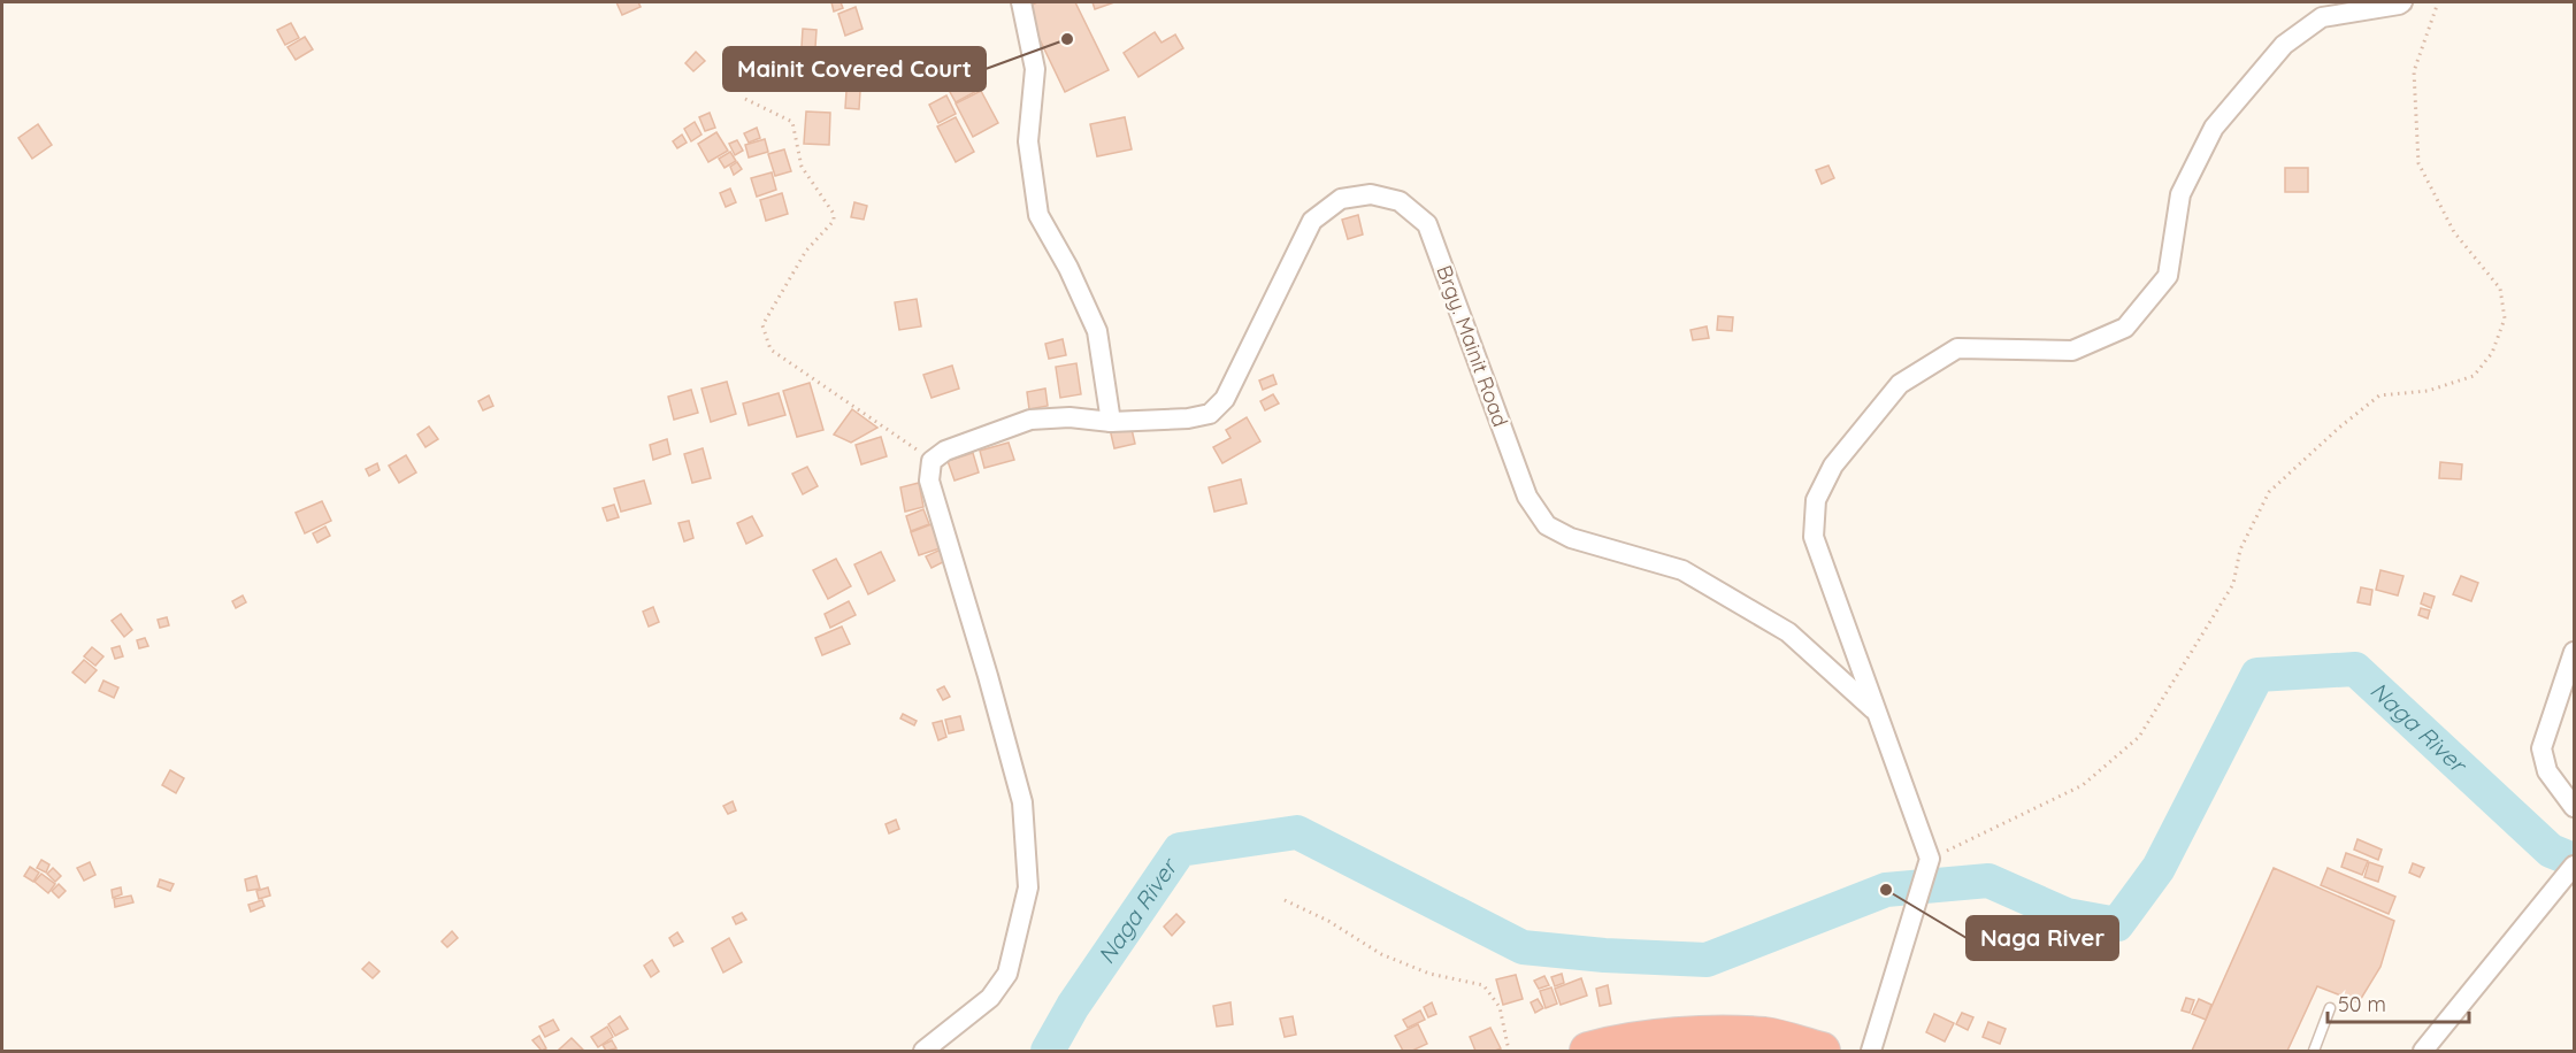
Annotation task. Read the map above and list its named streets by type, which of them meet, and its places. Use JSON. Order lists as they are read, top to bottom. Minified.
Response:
{"streets":{"street":["Brgy. Mainit Road"]},"water":["Naga River"],"places":["Mainit Covered Court","Naga River"],"scale_bar":"50 m"}
